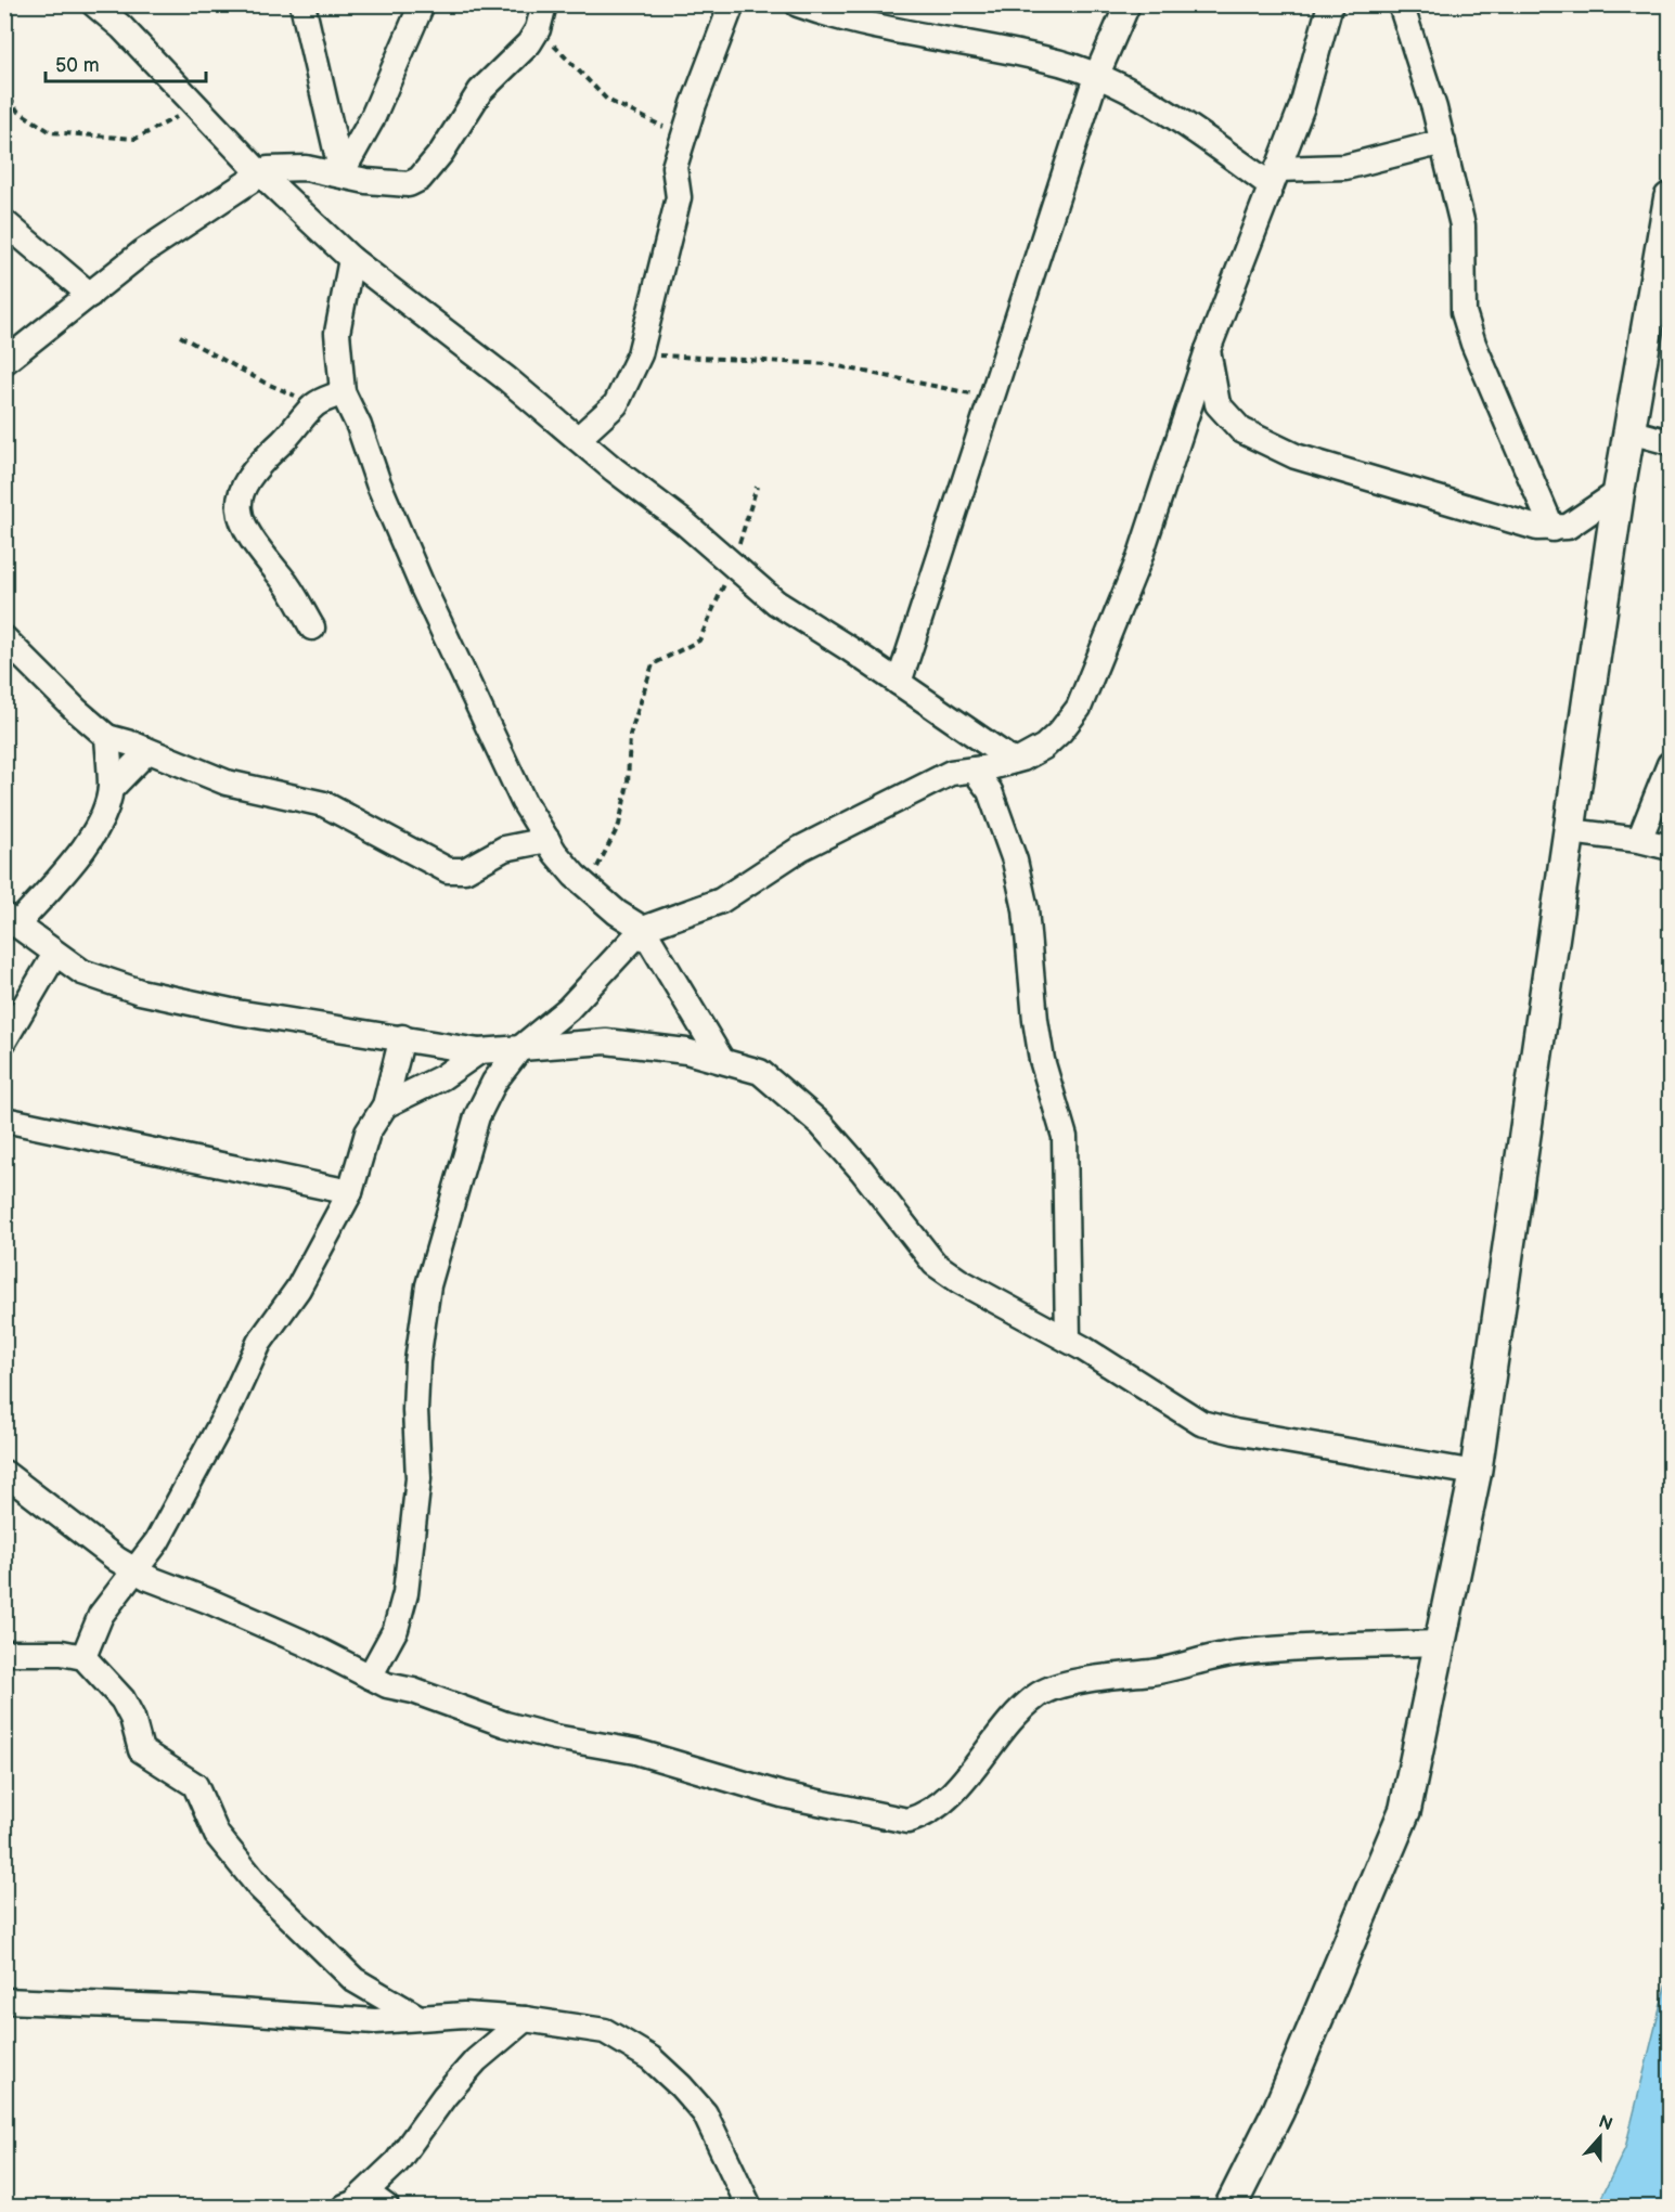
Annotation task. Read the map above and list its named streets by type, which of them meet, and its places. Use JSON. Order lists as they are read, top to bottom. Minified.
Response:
{"scale_bar":"50 m","north":"top"}
